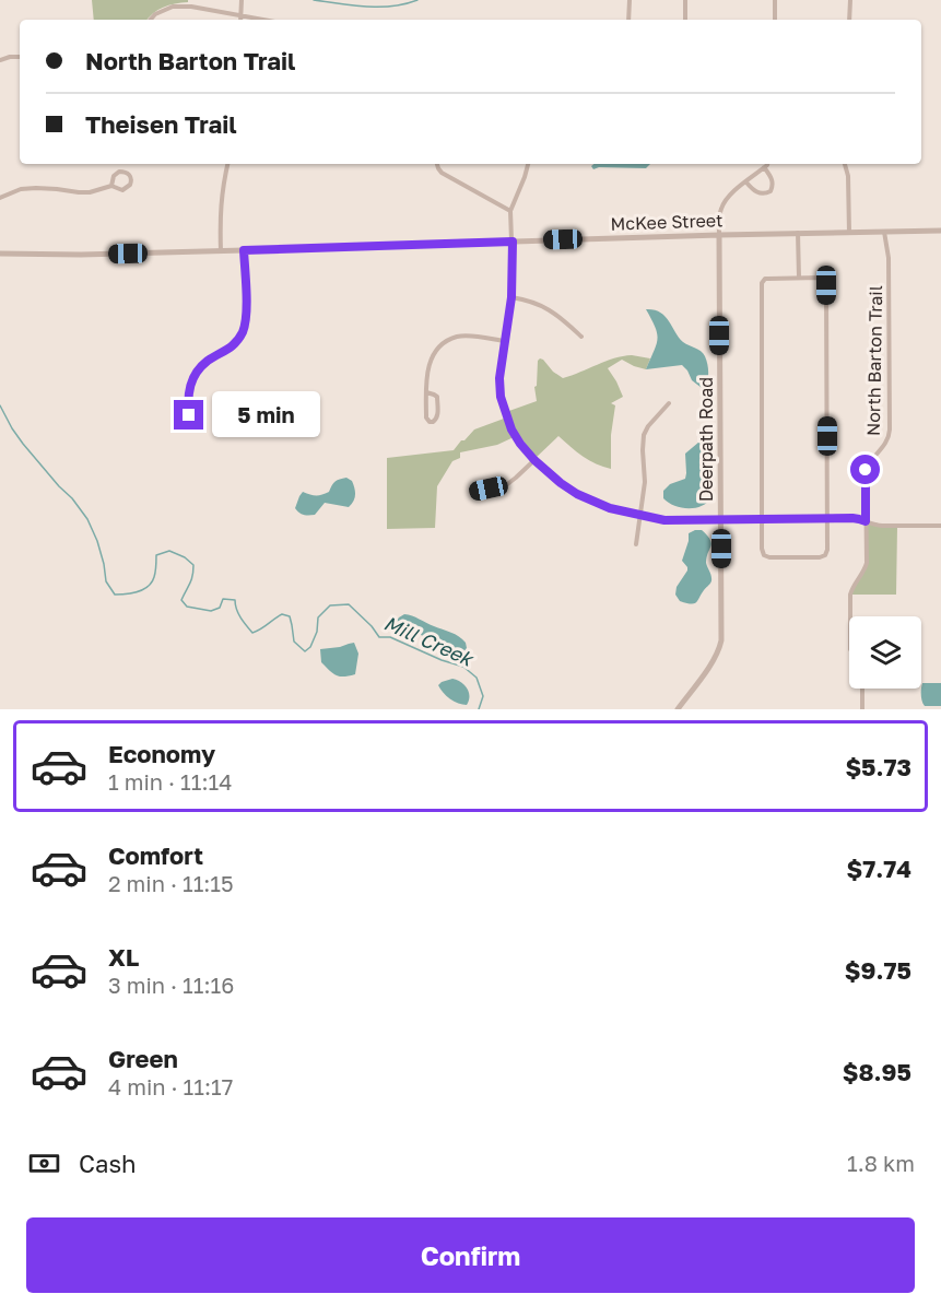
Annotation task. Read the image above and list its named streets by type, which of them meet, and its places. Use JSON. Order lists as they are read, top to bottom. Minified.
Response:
{"streets":{"street":["McKee Street","North Barton Trail","Deerpath Road"]},"crossings":[["McKee Street","North Barton Trail"],["McKee Street","Deerpath Road"]],"water":["Mill Creek"],"page":{"banner":["North Barton Trail","Theisen Trail"],"bubble":"5 min","list":[{"name":"Economy","note":"1 min · 11:14","value":"$5.73"},{"name":"Comfort","note":"2 min · 11:15","value":"$7.74"},{"name":"XL","note":"3 min · 11:16","value":"$9.75"},{"name":"Green","note":"4 min · 11:17","value":"$8.95"}],"pay":["Cash","1.8 km"],"buttons":"Confirm"}}
